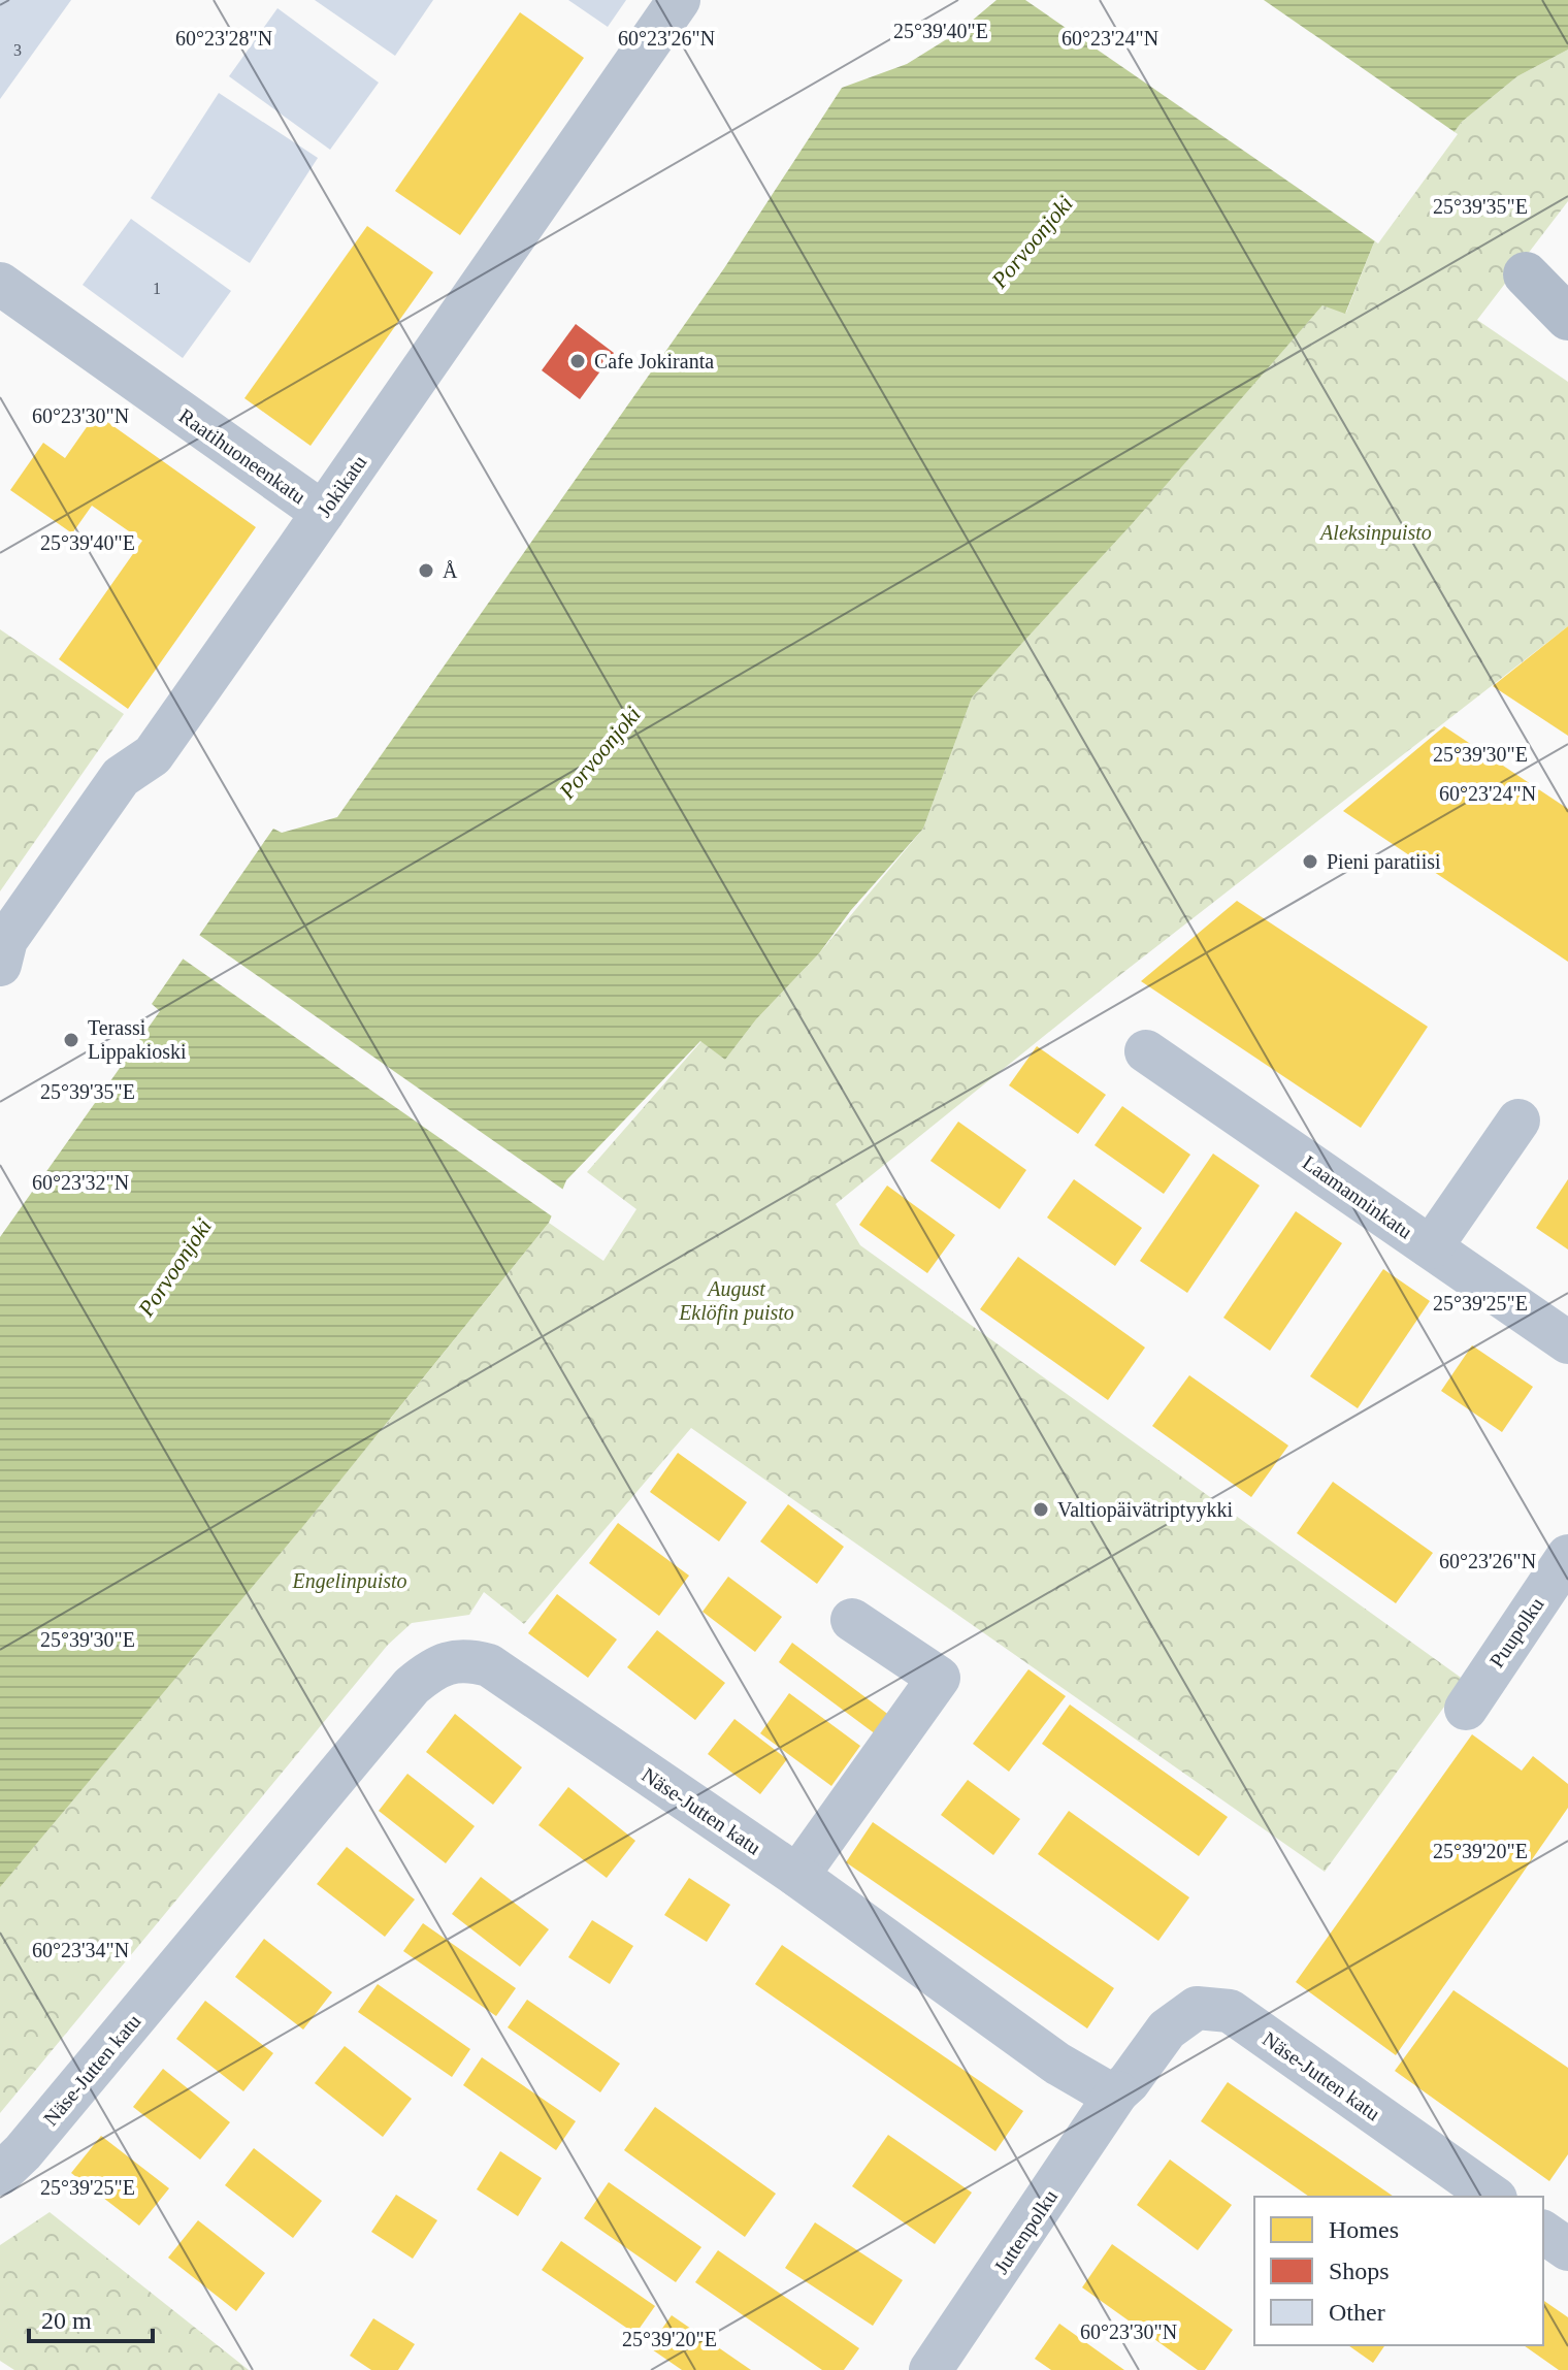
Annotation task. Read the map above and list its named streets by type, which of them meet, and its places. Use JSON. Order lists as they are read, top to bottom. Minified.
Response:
{"streets":{"street":["Raatihuoneenkatu","Jokikatu","Laamanninkatu","Puupolku","Näse-Jutten katu","Juttenpolku"]},"crossings":[["Raatihuoneenkatu","Jokikatu"],["Näse-Jutten katu","Juttenpolku"]],"water":["Porvoonjoki"],"parks":["Aleksinpuisto","August Eklöfin puisto","Engelinpuisto"],"places":["Cafe Jokiranta","Å","Pieni paratiisi","Terassi Lippakioski","Valtiopäivätriptyykki"],"house_numbers":["3","1"],"legend":["Homes","Shops","Other"],"scale_bar":"20 m","coordinates":["25°39'40\"E","60°23'28\"N","60°23'26\"N","60°23'24\"N","25°39'35\"E","60°23'30\"N","25°39'30\"E","60°23'32\"N","25°39'25\"E","25°39'20\"E","60°23'34\"N"]}
